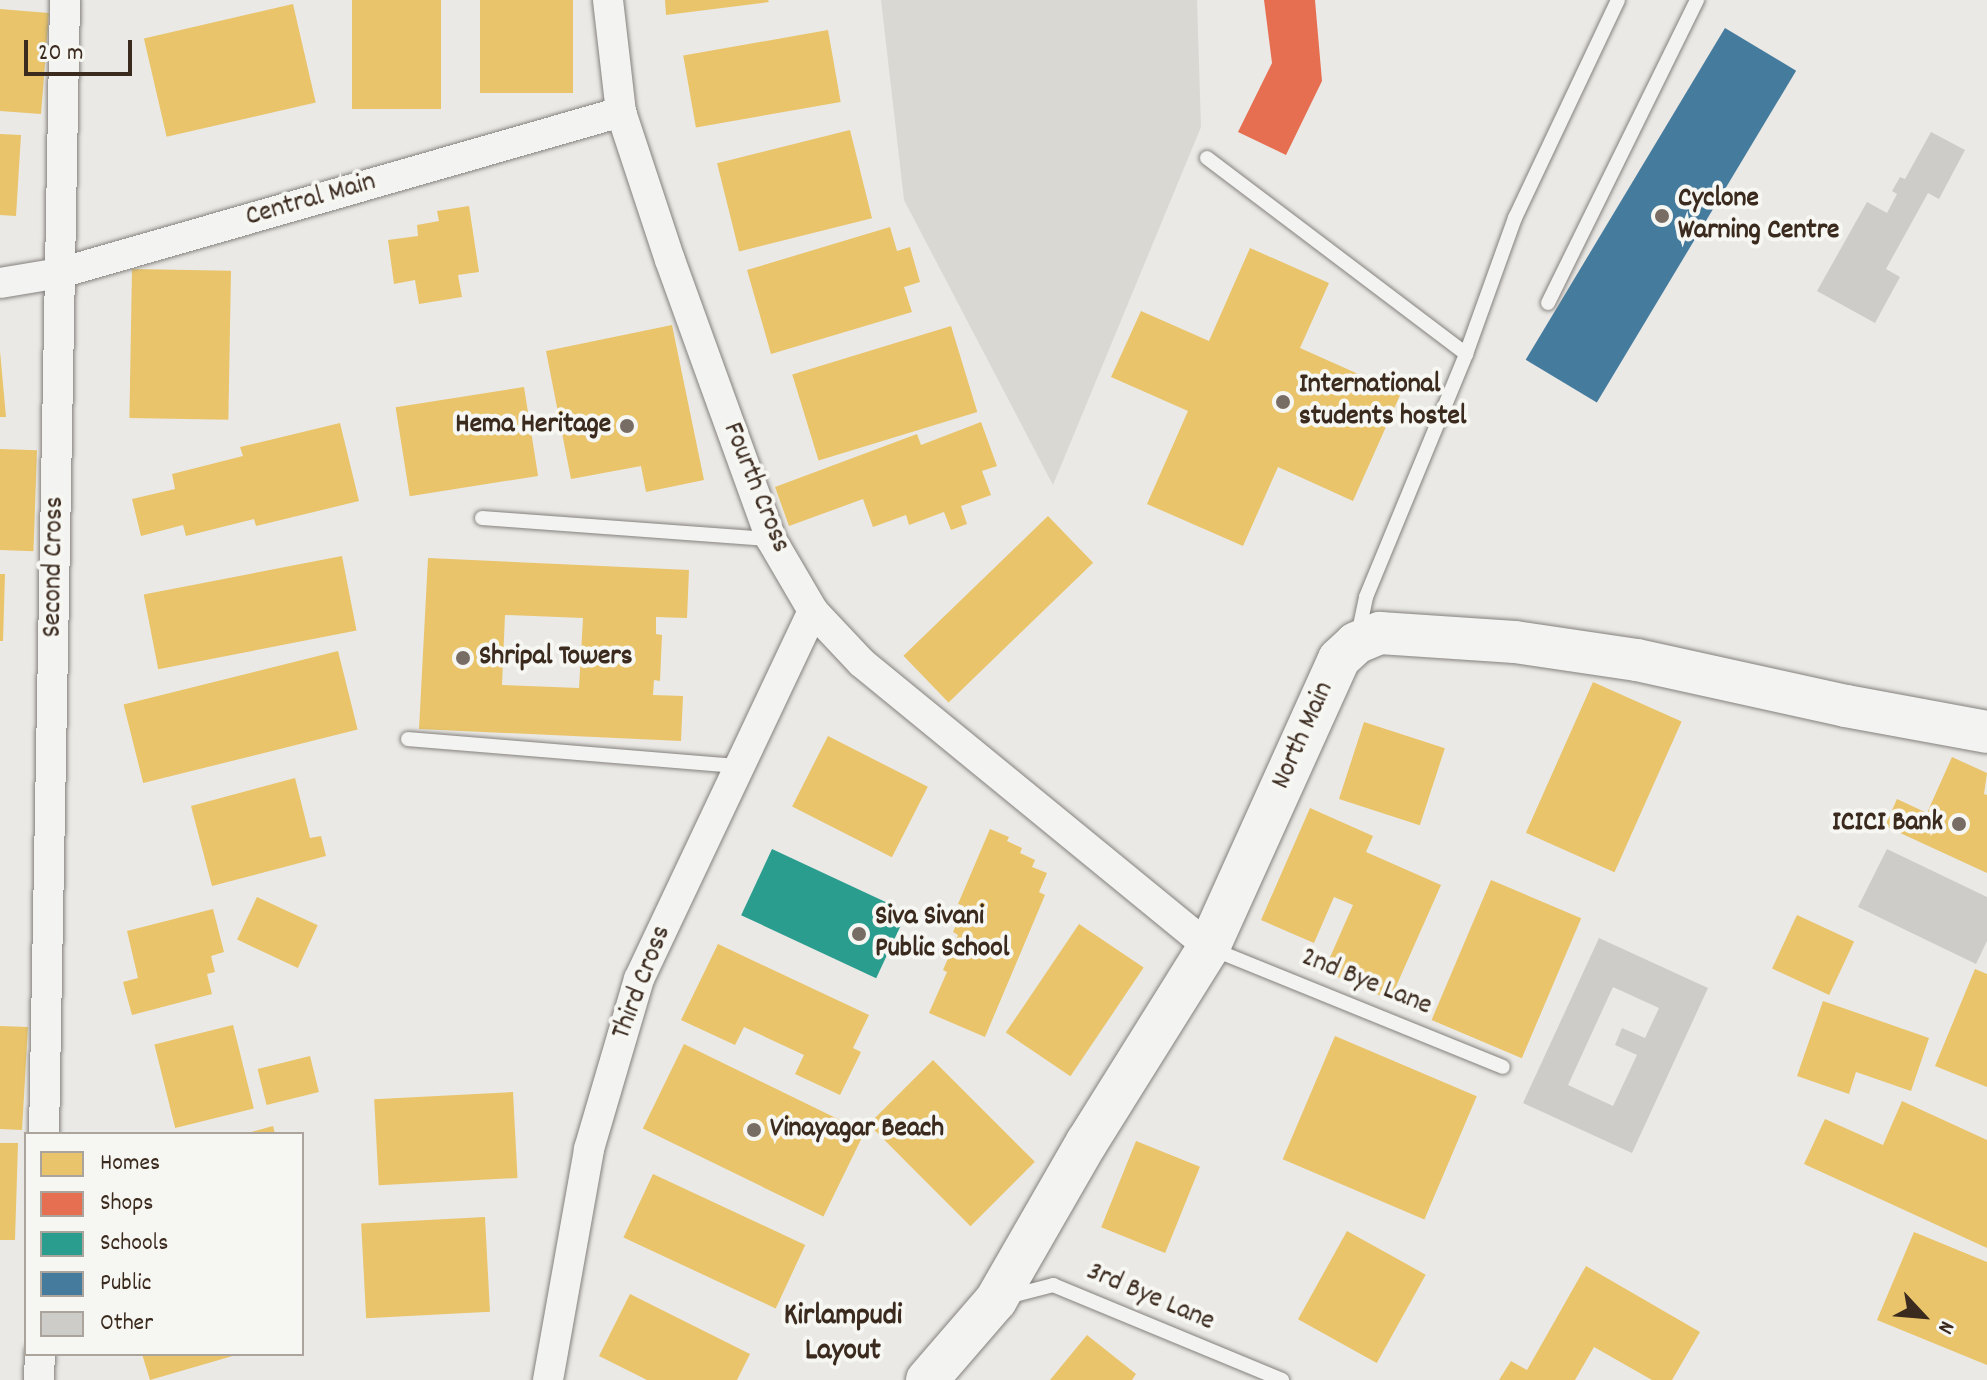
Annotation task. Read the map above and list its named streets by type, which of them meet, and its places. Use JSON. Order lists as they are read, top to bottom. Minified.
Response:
{"streets":{"street":["Central Main","Fourth Cross","Second Cross","North Main","Third Cross"],"lane":["2nd Bye Lane","3rd Bye Lane"]},"crossings":[["Central Main","Fourth Cross"],["Central Main","Second Cross"],["Fourth Cross","North Main"],["Fourth Cross","Third Cross"],["Fourth Cross","2nd Bye Lane"],["North Main","2nd Bye Lane"],["North Main","3rd Bye Lane"]],"districts":["Kirlampudi Layout"],"places":["Cyclone Warning Centre","International students hostel","Hema Heritage","Shripal Towers","ICICI Bank","Siva Sivani Public School","Vinayagar Beach"],"legend":["Homes","Shops","Schools","Public","Other"],"scale_bar":"20 m","north":"bottom right"}
